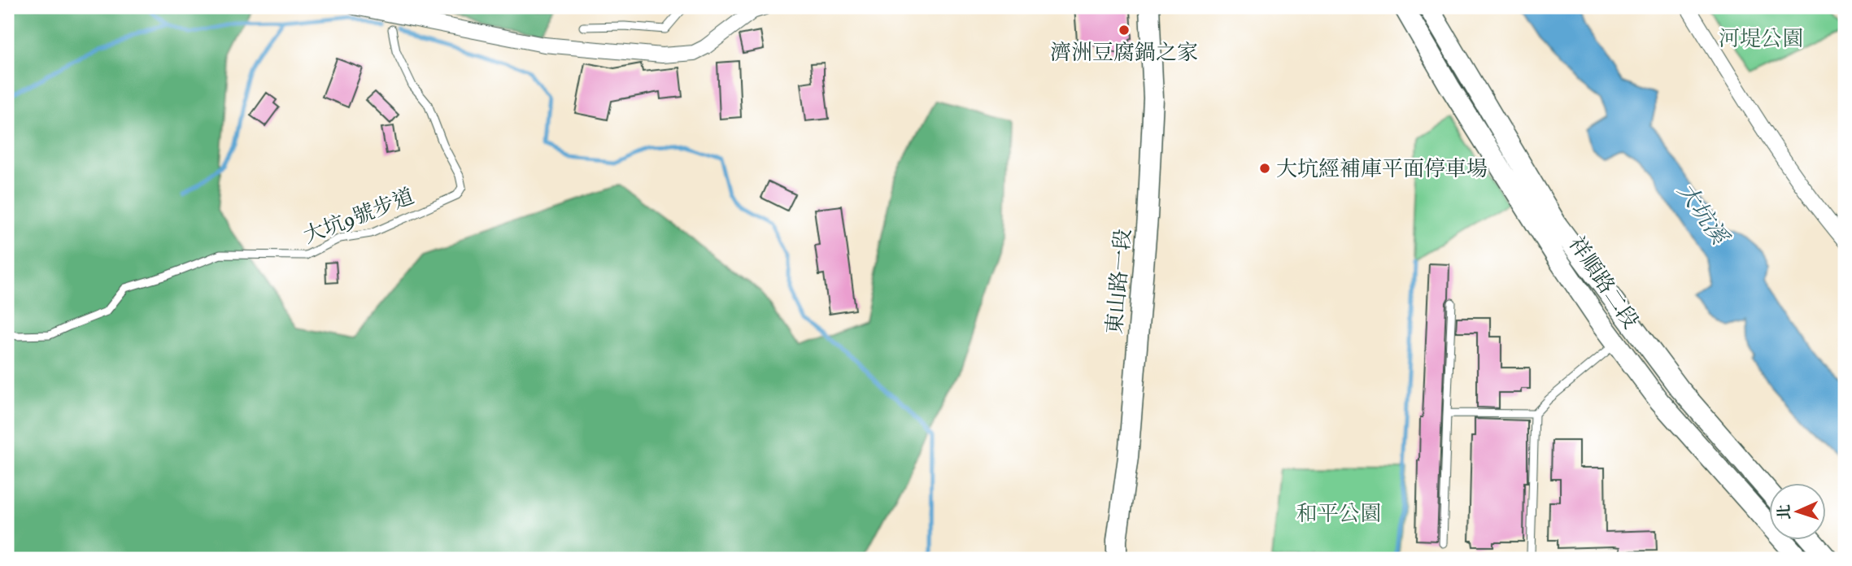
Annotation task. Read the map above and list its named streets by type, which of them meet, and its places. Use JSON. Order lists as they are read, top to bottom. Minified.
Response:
{"streets":{"street":["東山路一段","祥順路二段"],"lane":["大坑9號步道"]},"water":["大坑溪"],"parks":["河堤公園","和平公園"],"places":["濟洲豆腐鍋之家","大坑經補庫平面停車場"],"north":"left"}
